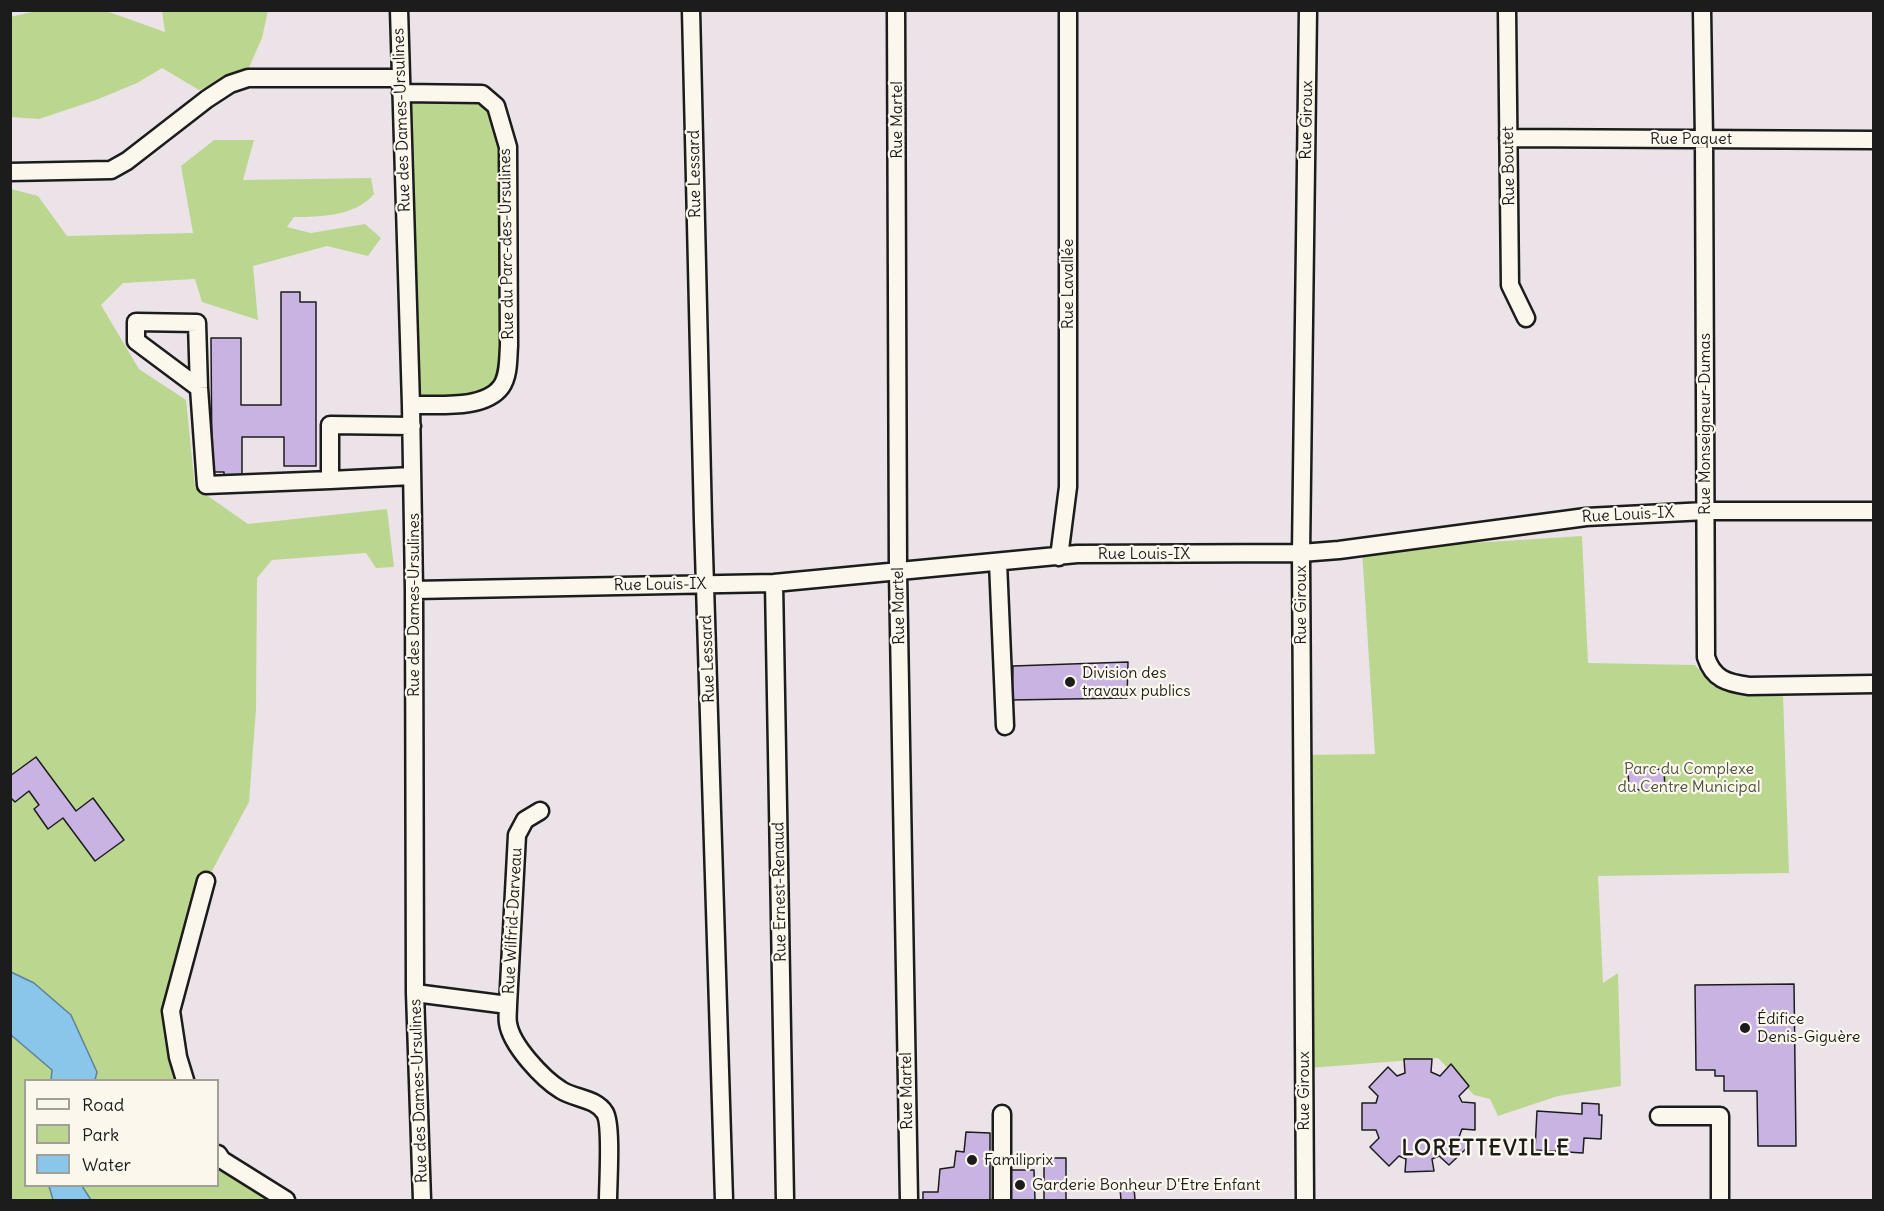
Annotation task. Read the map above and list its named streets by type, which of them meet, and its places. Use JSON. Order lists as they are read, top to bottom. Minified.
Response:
{"streets":{"street":["Rue des Dames-Ursulines","Rue Martel","Rue Giroux","Rue Paquet","Rue Boutet","Rue Lessard","Rue du Parc-des-Ursulines","Rue Lavallée","Rue Monseigneur-Dumas","Rue Louis-IX","Rue Ernest-Renaud","Rue Wilfrid-Darveau"]},"crossings":[["Rue des Dames-Ursulines","Rue du Parc-des-Ursulines"],["Rue des Dames-Ursulines","Rue Louis-IX"],["Rue des Dames-Ursulines","Rue Wilfrid-Darveau"],["Rue Martel","Rue Louis-IX"],["Rue Giroux","Rue Louis-IX"],["Rue Paquet","Rue Boutet"],["Rue Paquet","Rue Monseigneur-Dumas"],["Rue Lessard","Rue Louis-IX"],["Rue Lavallée","Rue Louis-IX"],["Rue Monseigneur-Dumas","Rue Louis-IX"],["Rue Louis-IX","Rue Ernest-Renaud"]],"districts":["LORETTEVILLE"],"parks":["Parc du Complexe du Centre Municipal"],"places":["Division des travaux publics","Édifice Denis-Giguère","Familiprix","Garderie Bonheur D'Etre Enfant"],"legend":["Road","Park","Water"]}
